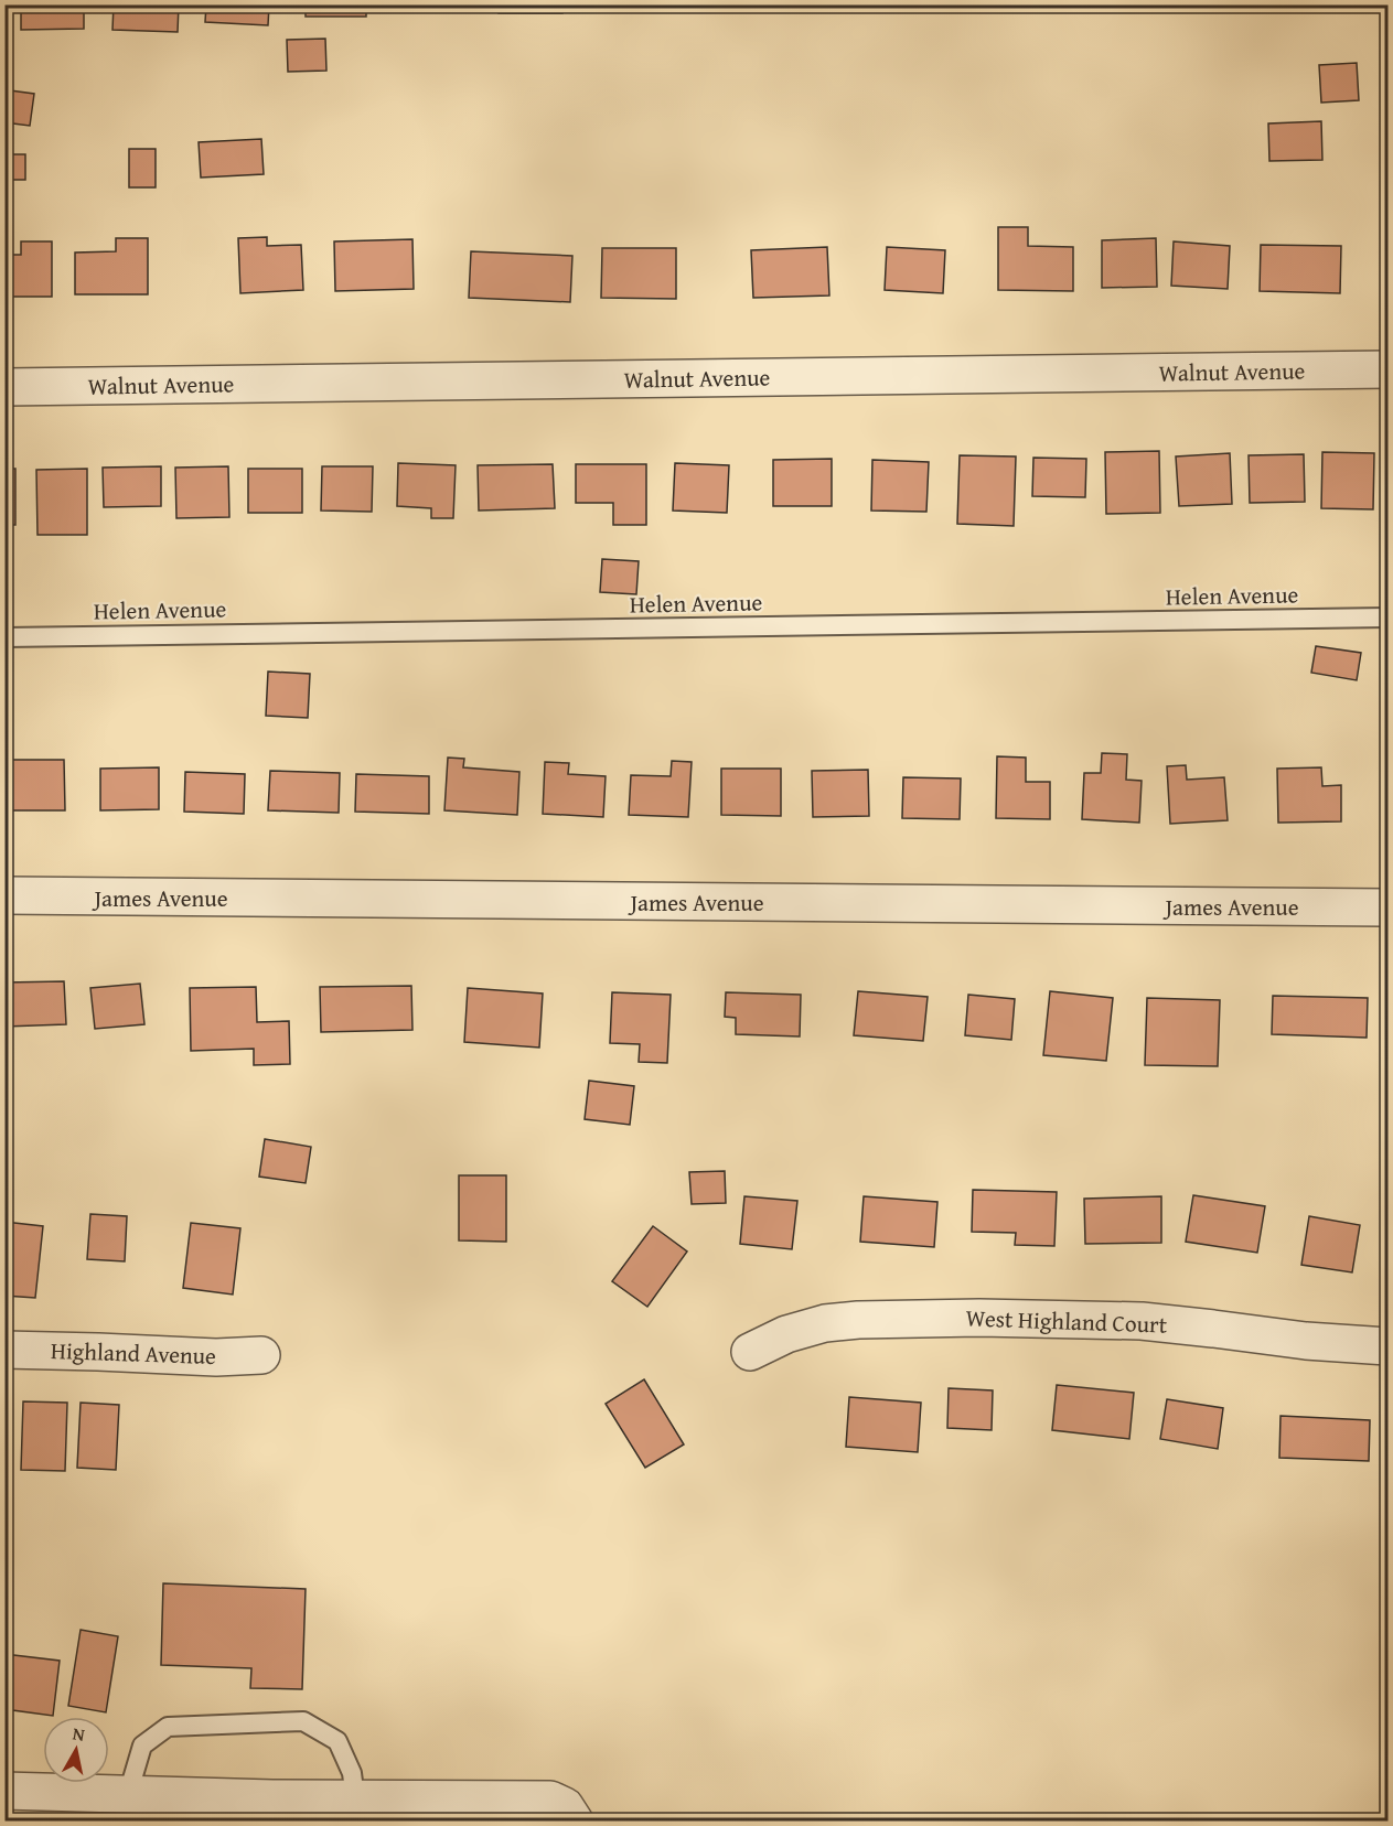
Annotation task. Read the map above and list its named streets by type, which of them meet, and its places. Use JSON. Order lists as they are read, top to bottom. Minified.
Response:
{"streets":{"street":["Walnut Avenue","James Avenue","West Highland Court","Highland Avenue"],"lane":["Helen Avenue"]},"north":"top"}
